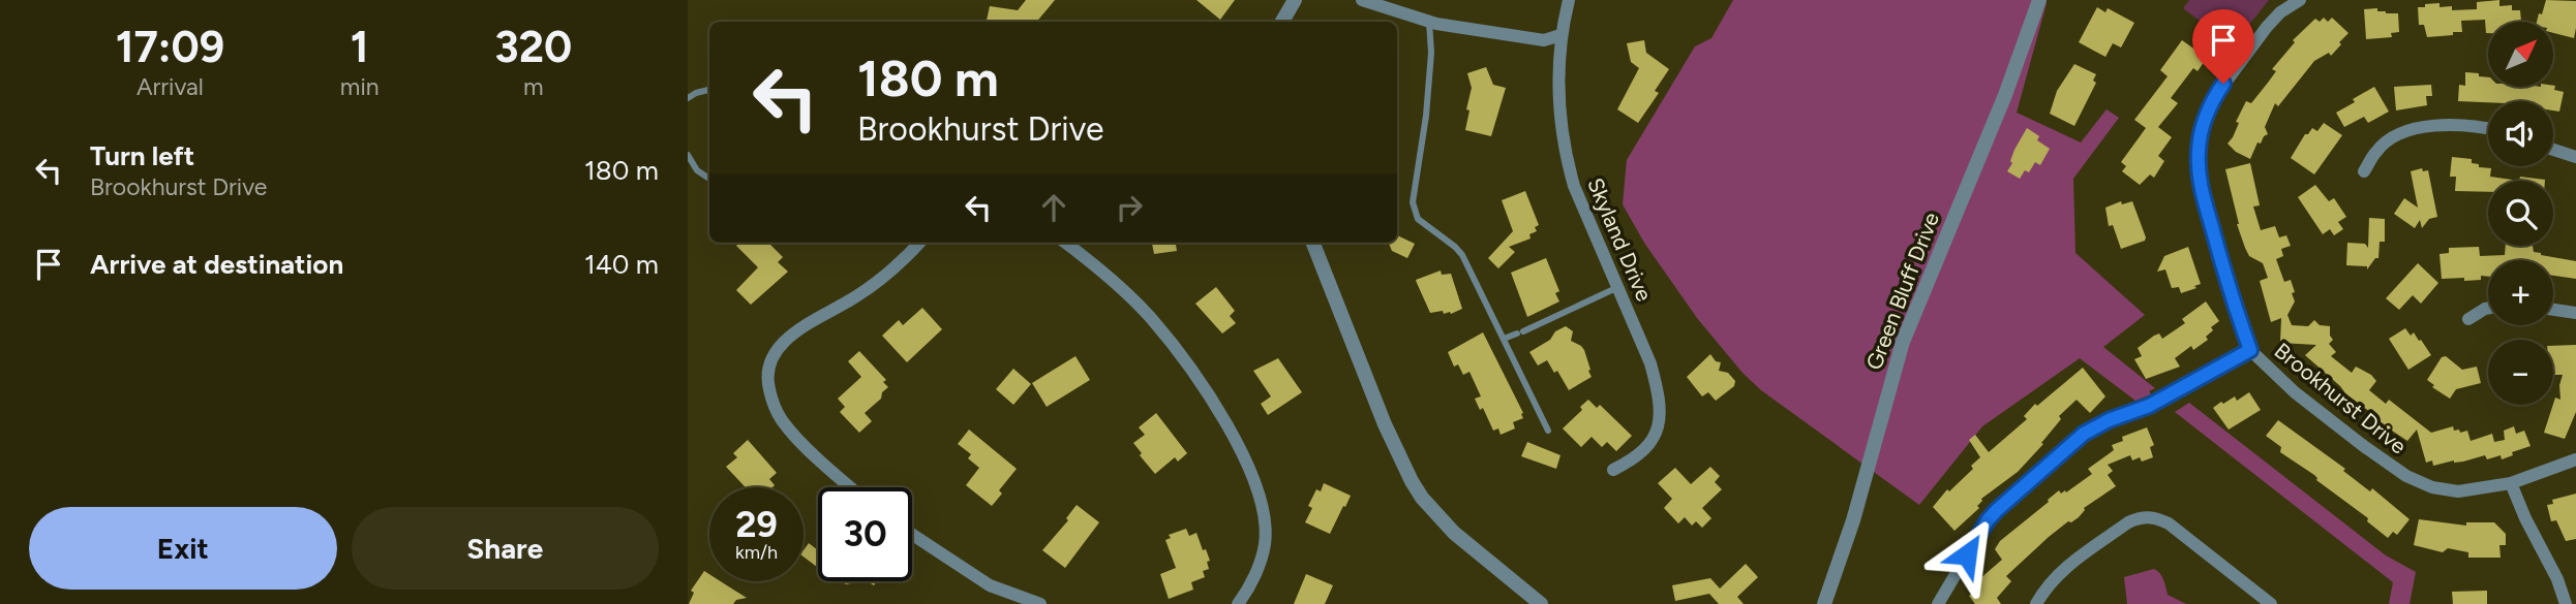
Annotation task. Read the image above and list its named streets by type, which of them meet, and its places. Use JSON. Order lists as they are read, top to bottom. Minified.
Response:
{"streets":{"street":["Skyland Drive","Green Bluff Drive","Brookhurst Drive"]},"north":"top right","page":{"eta":["17:09","Arrival","1","min","320","m"],"map_buttons":["+","−"],"turn":["180 m","Brookhurst Drive"],"list":[{"name":"Turn left","note":"Brookhurst Drive","value":"180 m"},{"name":"Arrive at destination","value":"140 m"}],"speed":"29 km/h","limit":"30","buttons":["Exit","Share"]}}
